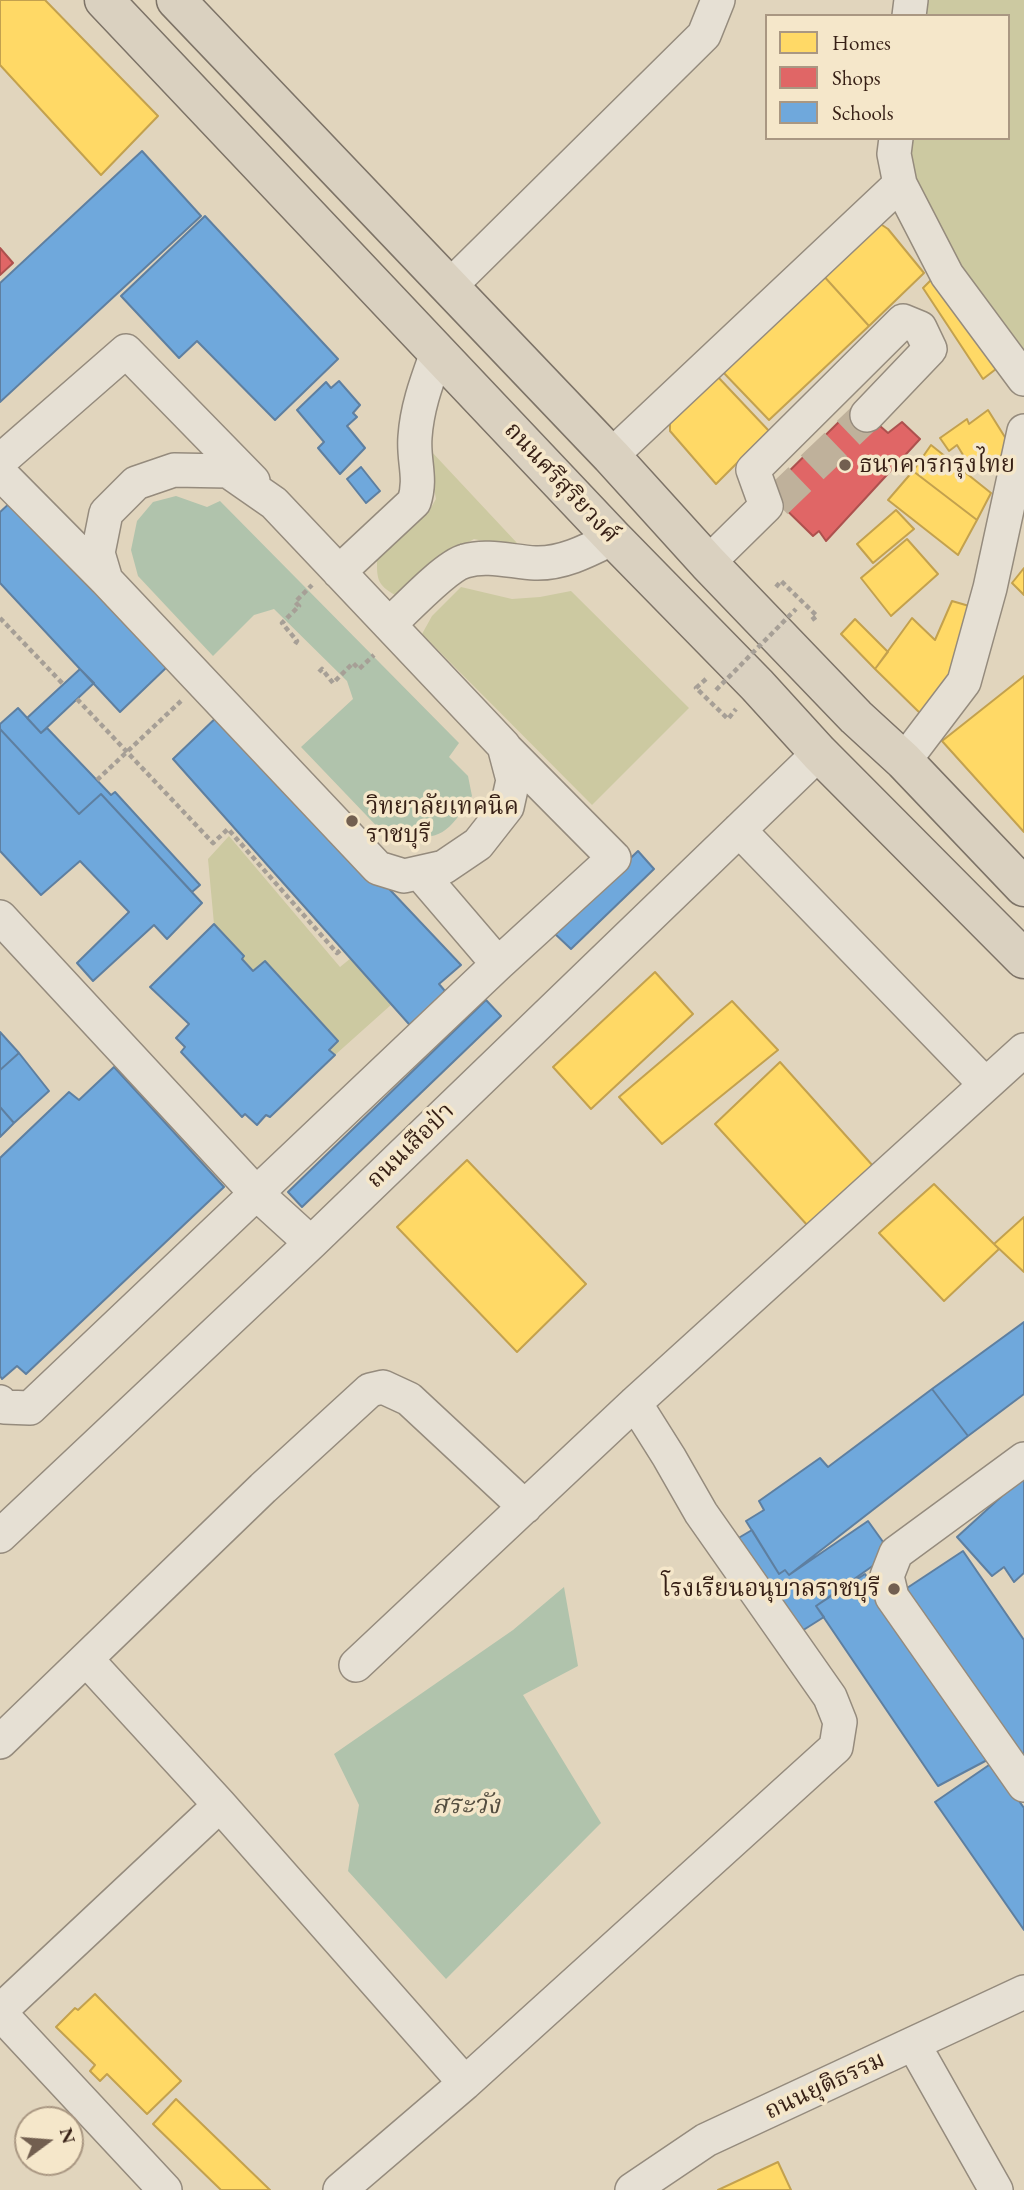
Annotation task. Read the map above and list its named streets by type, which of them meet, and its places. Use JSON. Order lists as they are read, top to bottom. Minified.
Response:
{"streets":{"main road":["ถนนศรีสุริยวงศ์"],"street":["ถนนเสือป่า","ถนนยุติธรรม"]},"crossings":[["ถนนศรีสุริยวงศ์","ถนนเสือป่า"]],"water":["สระวัง"],"places":["ธนาคารกรุงไทย","วิทยาลัยเทคนิค ราชบุรี","โรงเรียนอนุบาลราชบุรี"],"legend":["Homes","Shops","Schools"],"north":"right"}
